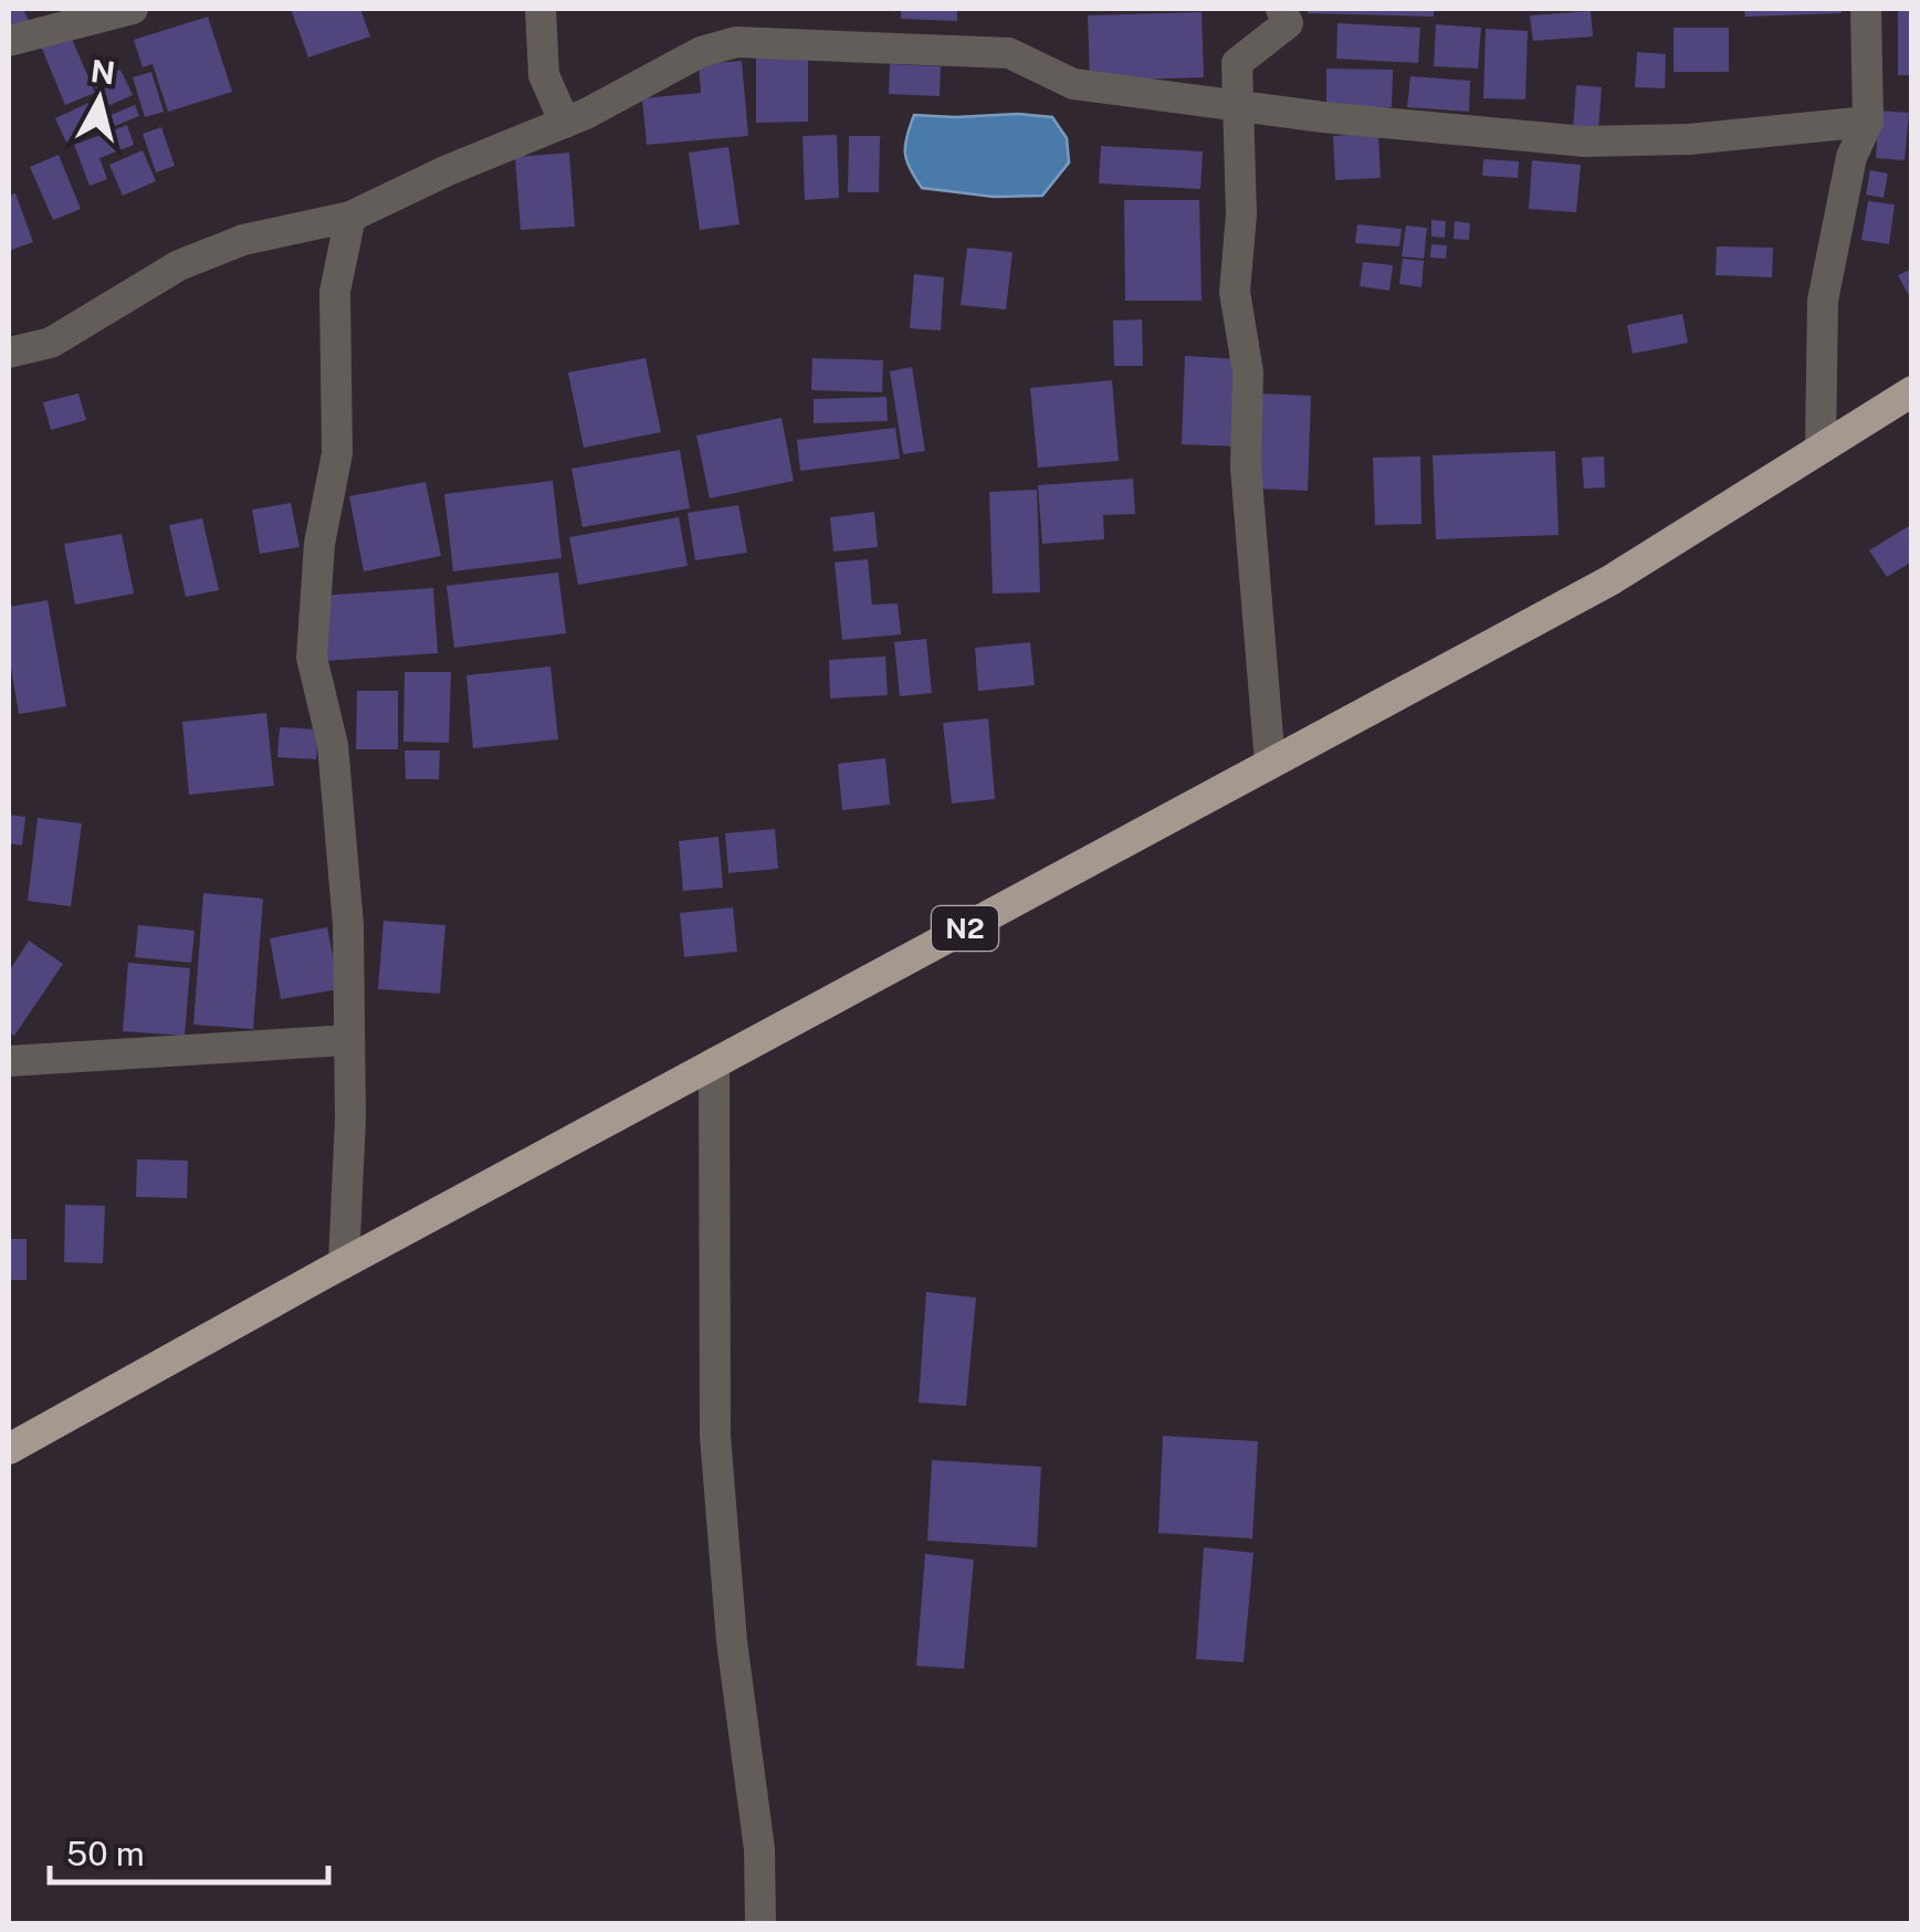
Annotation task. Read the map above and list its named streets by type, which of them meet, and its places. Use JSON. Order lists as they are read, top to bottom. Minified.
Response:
{"streets":{"highway":["N2"]},"scale_bar":"50 m","north":"top"}
